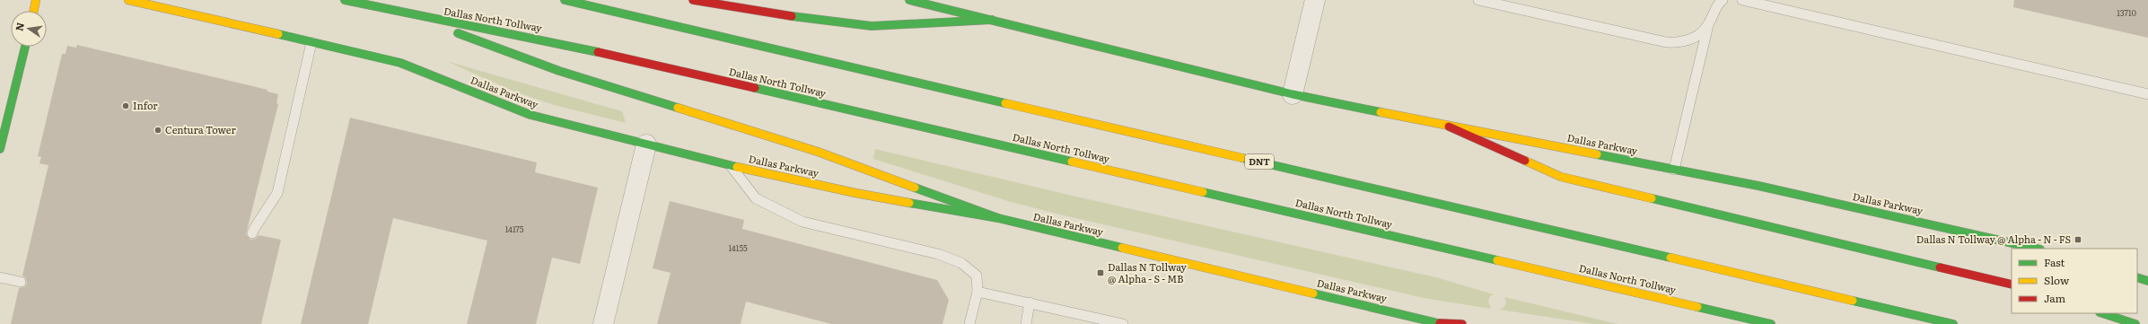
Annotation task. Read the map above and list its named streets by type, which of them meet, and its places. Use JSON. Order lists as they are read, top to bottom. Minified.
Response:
{"streets":{"main road":["Dallas North Tollway","Dallas Parkway","DNT"]},"places":{"other":["Infor","Centura Tower"],"transit":["Dallas N Tollway @ Alpha - N - FS","Dallas N Tollway @ Alpha - S - MB"]},"house_numbers":["13710","14175","14155"],"legend":["Fast","Slow","Jam"],"north":"left"}
